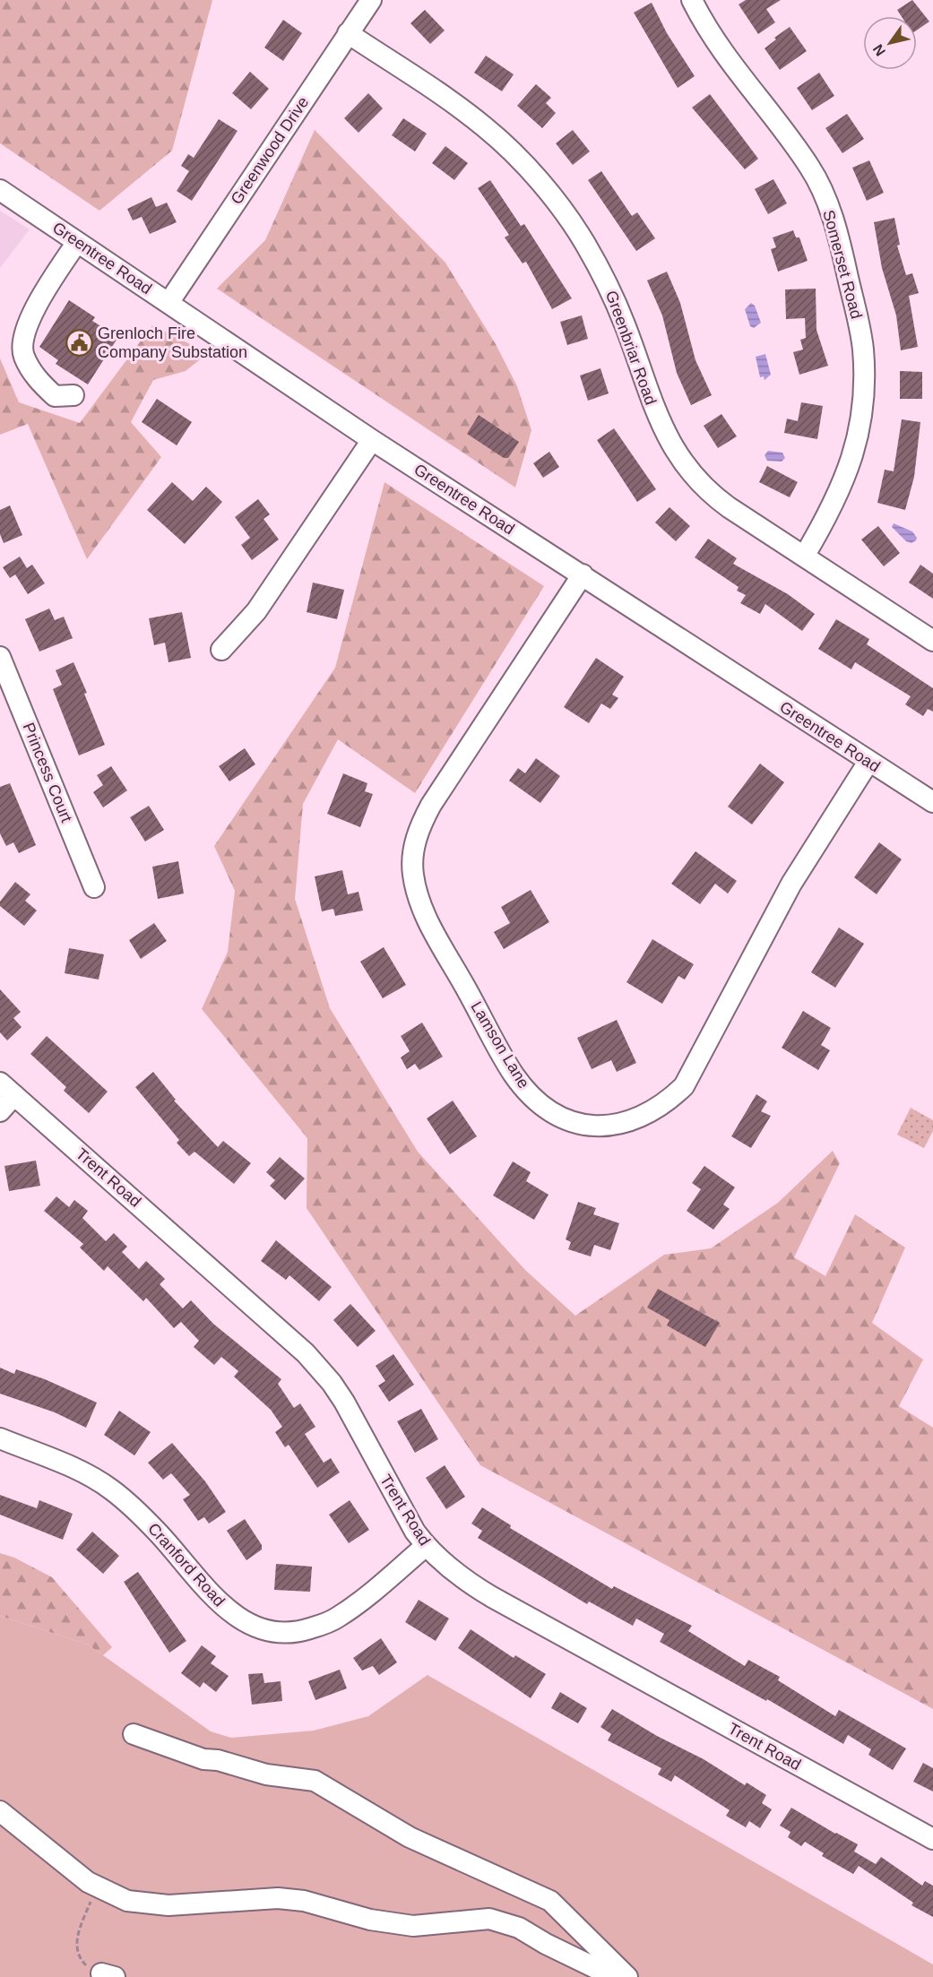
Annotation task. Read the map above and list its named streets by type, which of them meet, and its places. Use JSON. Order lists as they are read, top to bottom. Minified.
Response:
{"streets":{"street":["Greenwood Drive","Greentree Road","Somerset Road","Greenbriar Road","Princess Court","Lamson Lane","Trent Road","Cranford Road"]},"crossings":[["Greenwood Drive","Greentree Road"],["Greenwood Drive","Greenbriar Road"],["Greentree Road","Lamson Lane"],["Somerset Road","Greenbriar Road"],["Trent Road","Cranford Road"]],"places":{"public building":["Grenloch Fire Company Substation"]},"north":"bottom left"}
